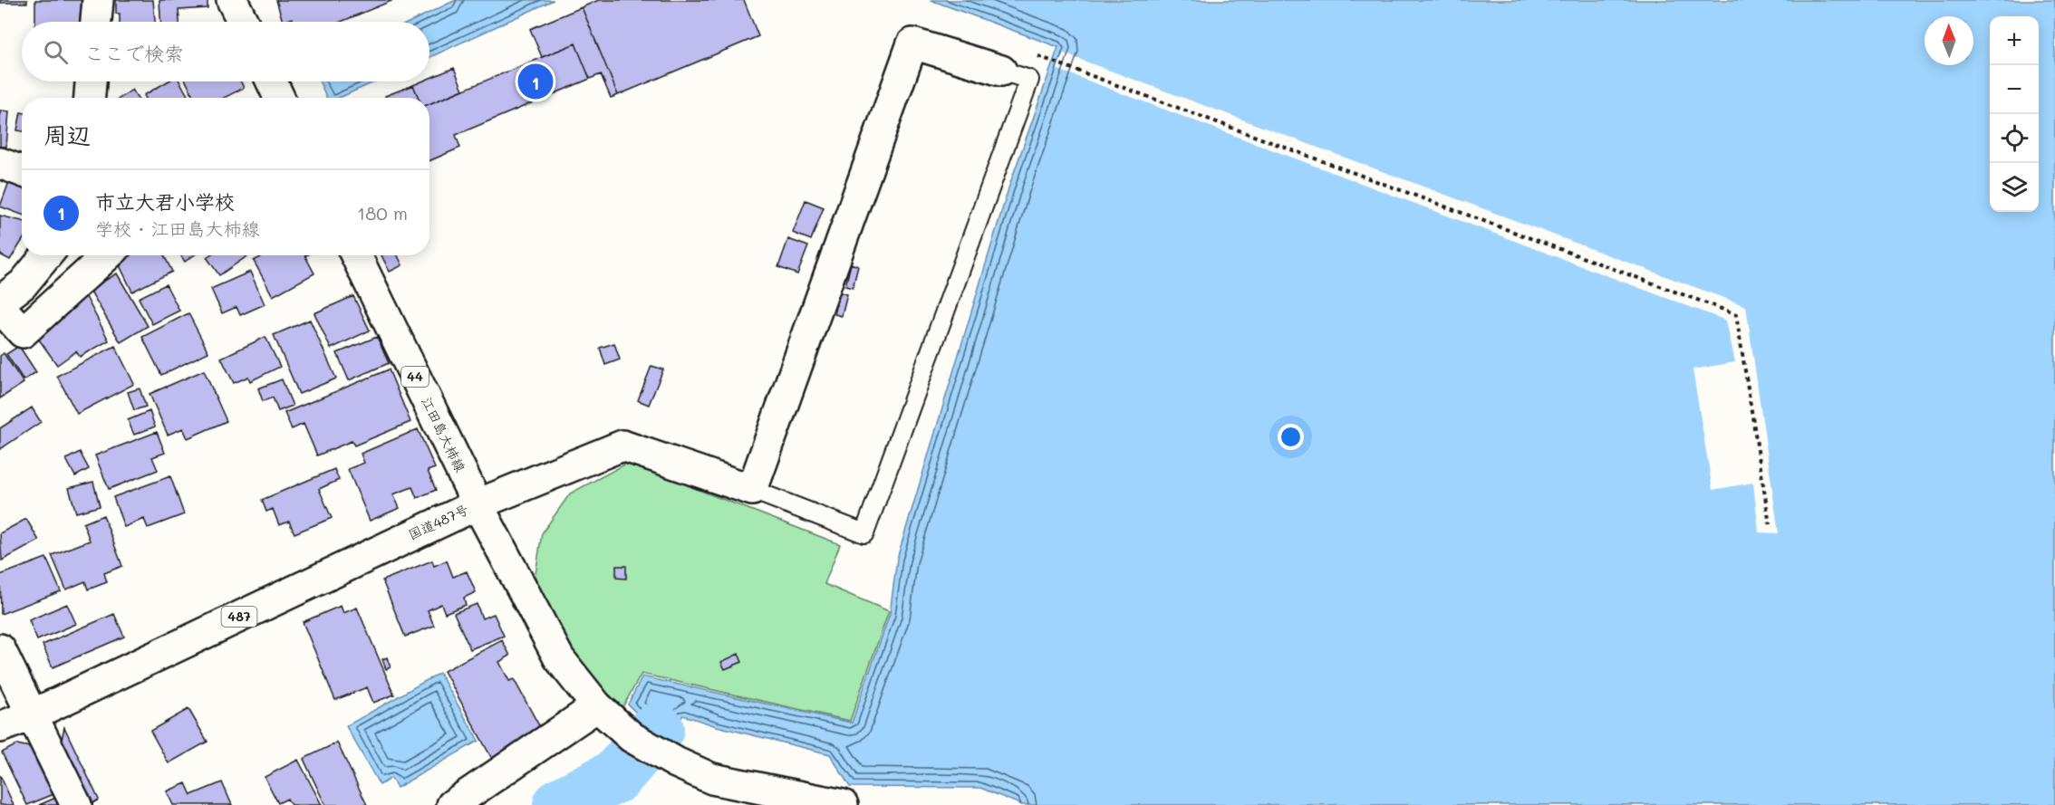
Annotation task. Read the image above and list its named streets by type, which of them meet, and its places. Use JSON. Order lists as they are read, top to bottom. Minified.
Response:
{"streets":{"main road":["44","江田島大柿線","国道487号","487"]},"crossings":[["江田島大柿線","国道487号"]],"north":"top","page":{"map_buttons":["+","−"],"search":"ここで検索","pins":"1","heading":"周辺","list":[{"mark":"1","name":"市立大君小学校","note":"学校 · 江田島大柿線","value":"180 m"}]}}
